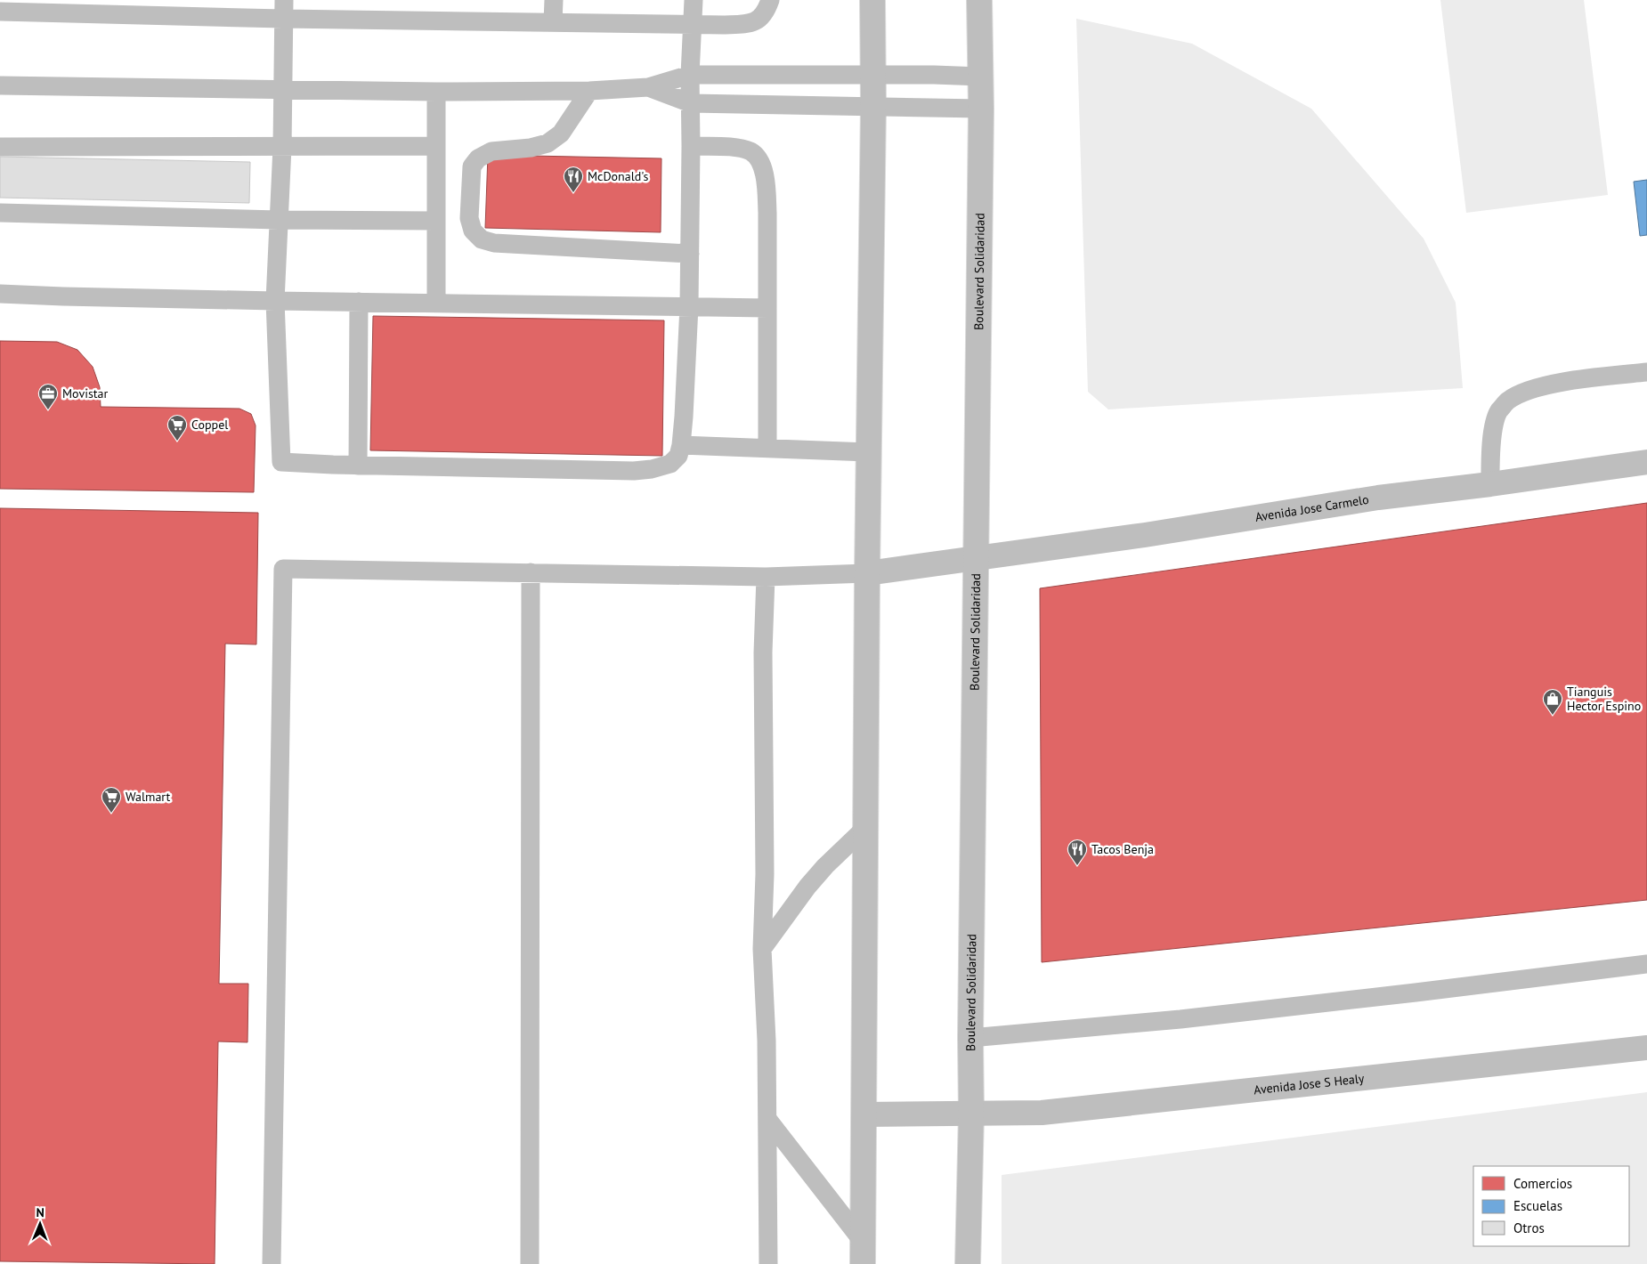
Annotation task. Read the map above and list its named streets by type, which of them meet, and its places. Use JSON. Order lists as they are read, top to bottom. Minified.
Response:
{"streets":{"main road":["Boulevard Solidaridad","Avenida Jose Carmelo","Avenida Jose S Healy"]},"crossings":[["Boulevard Solidaridad","Avenida Jose Carmelo"],["Boulevard Solidaridad","Avenida Jose S Healy"]],"places":{"restaurant":["McDonald's","Tacos Benja"],"office":["Movistar"],"supermarket":["Coppel","Walmart"],"shop":["Tianguis Hector Espino"]},"legend":["Comercios","Escuelas","Otros"],"north":"top"}
